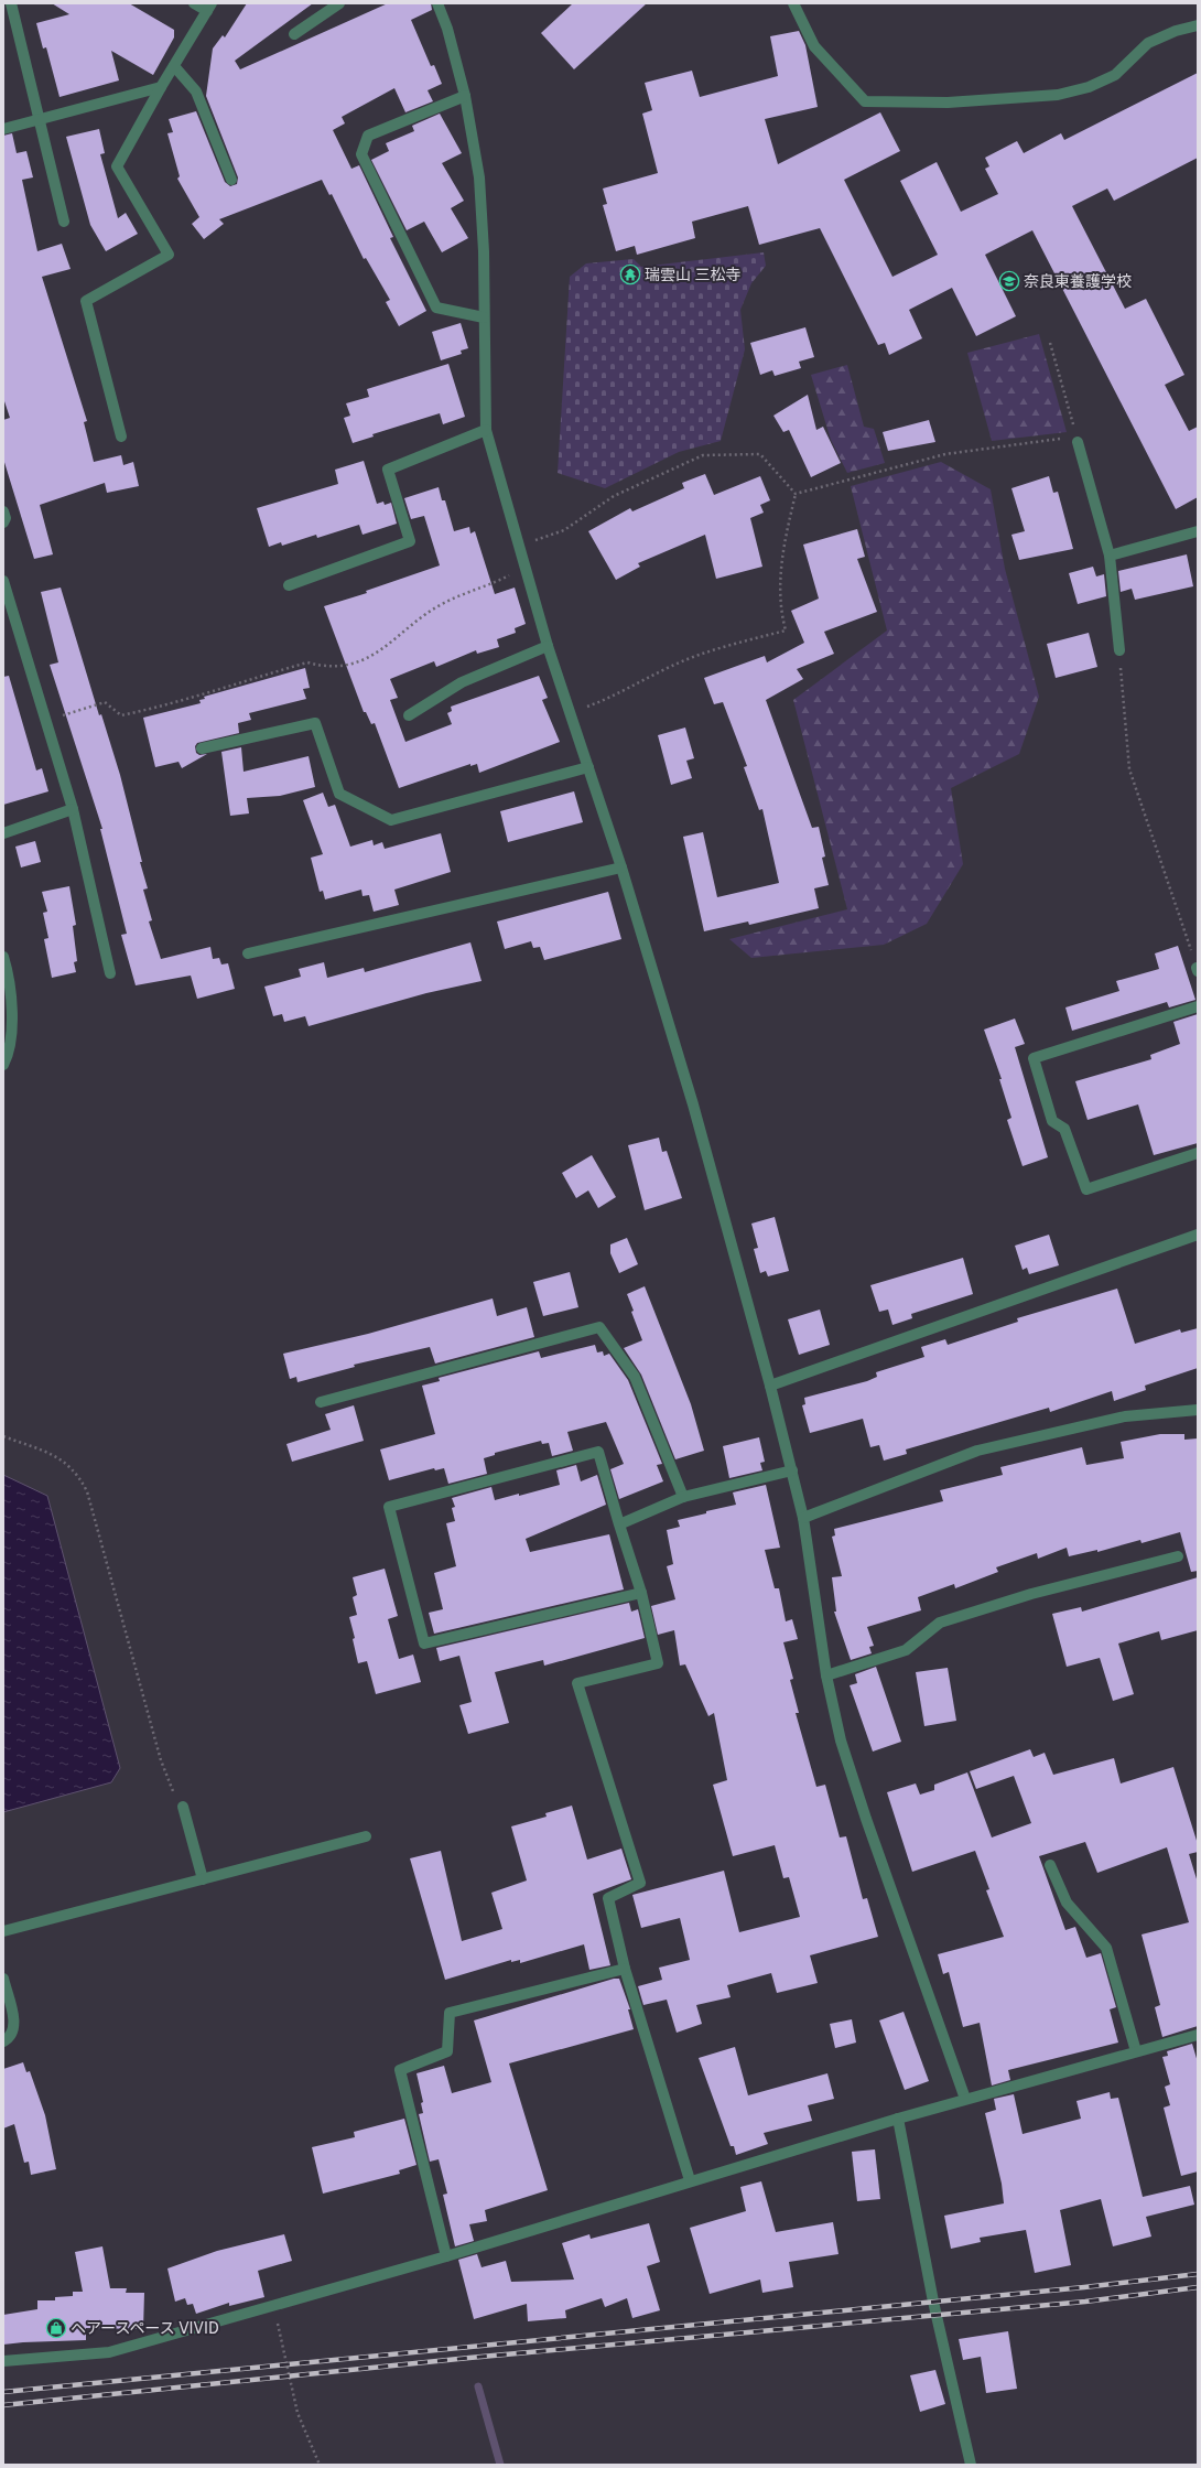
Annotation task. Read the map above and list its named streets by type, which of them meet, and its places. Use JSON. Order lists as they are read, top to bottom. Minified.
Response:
{"places":{"temple":["瑞雲山 三松寺"],"school or university":["奈良東養護学校"],"shop":["ヘアースペース VIVID"]}}
